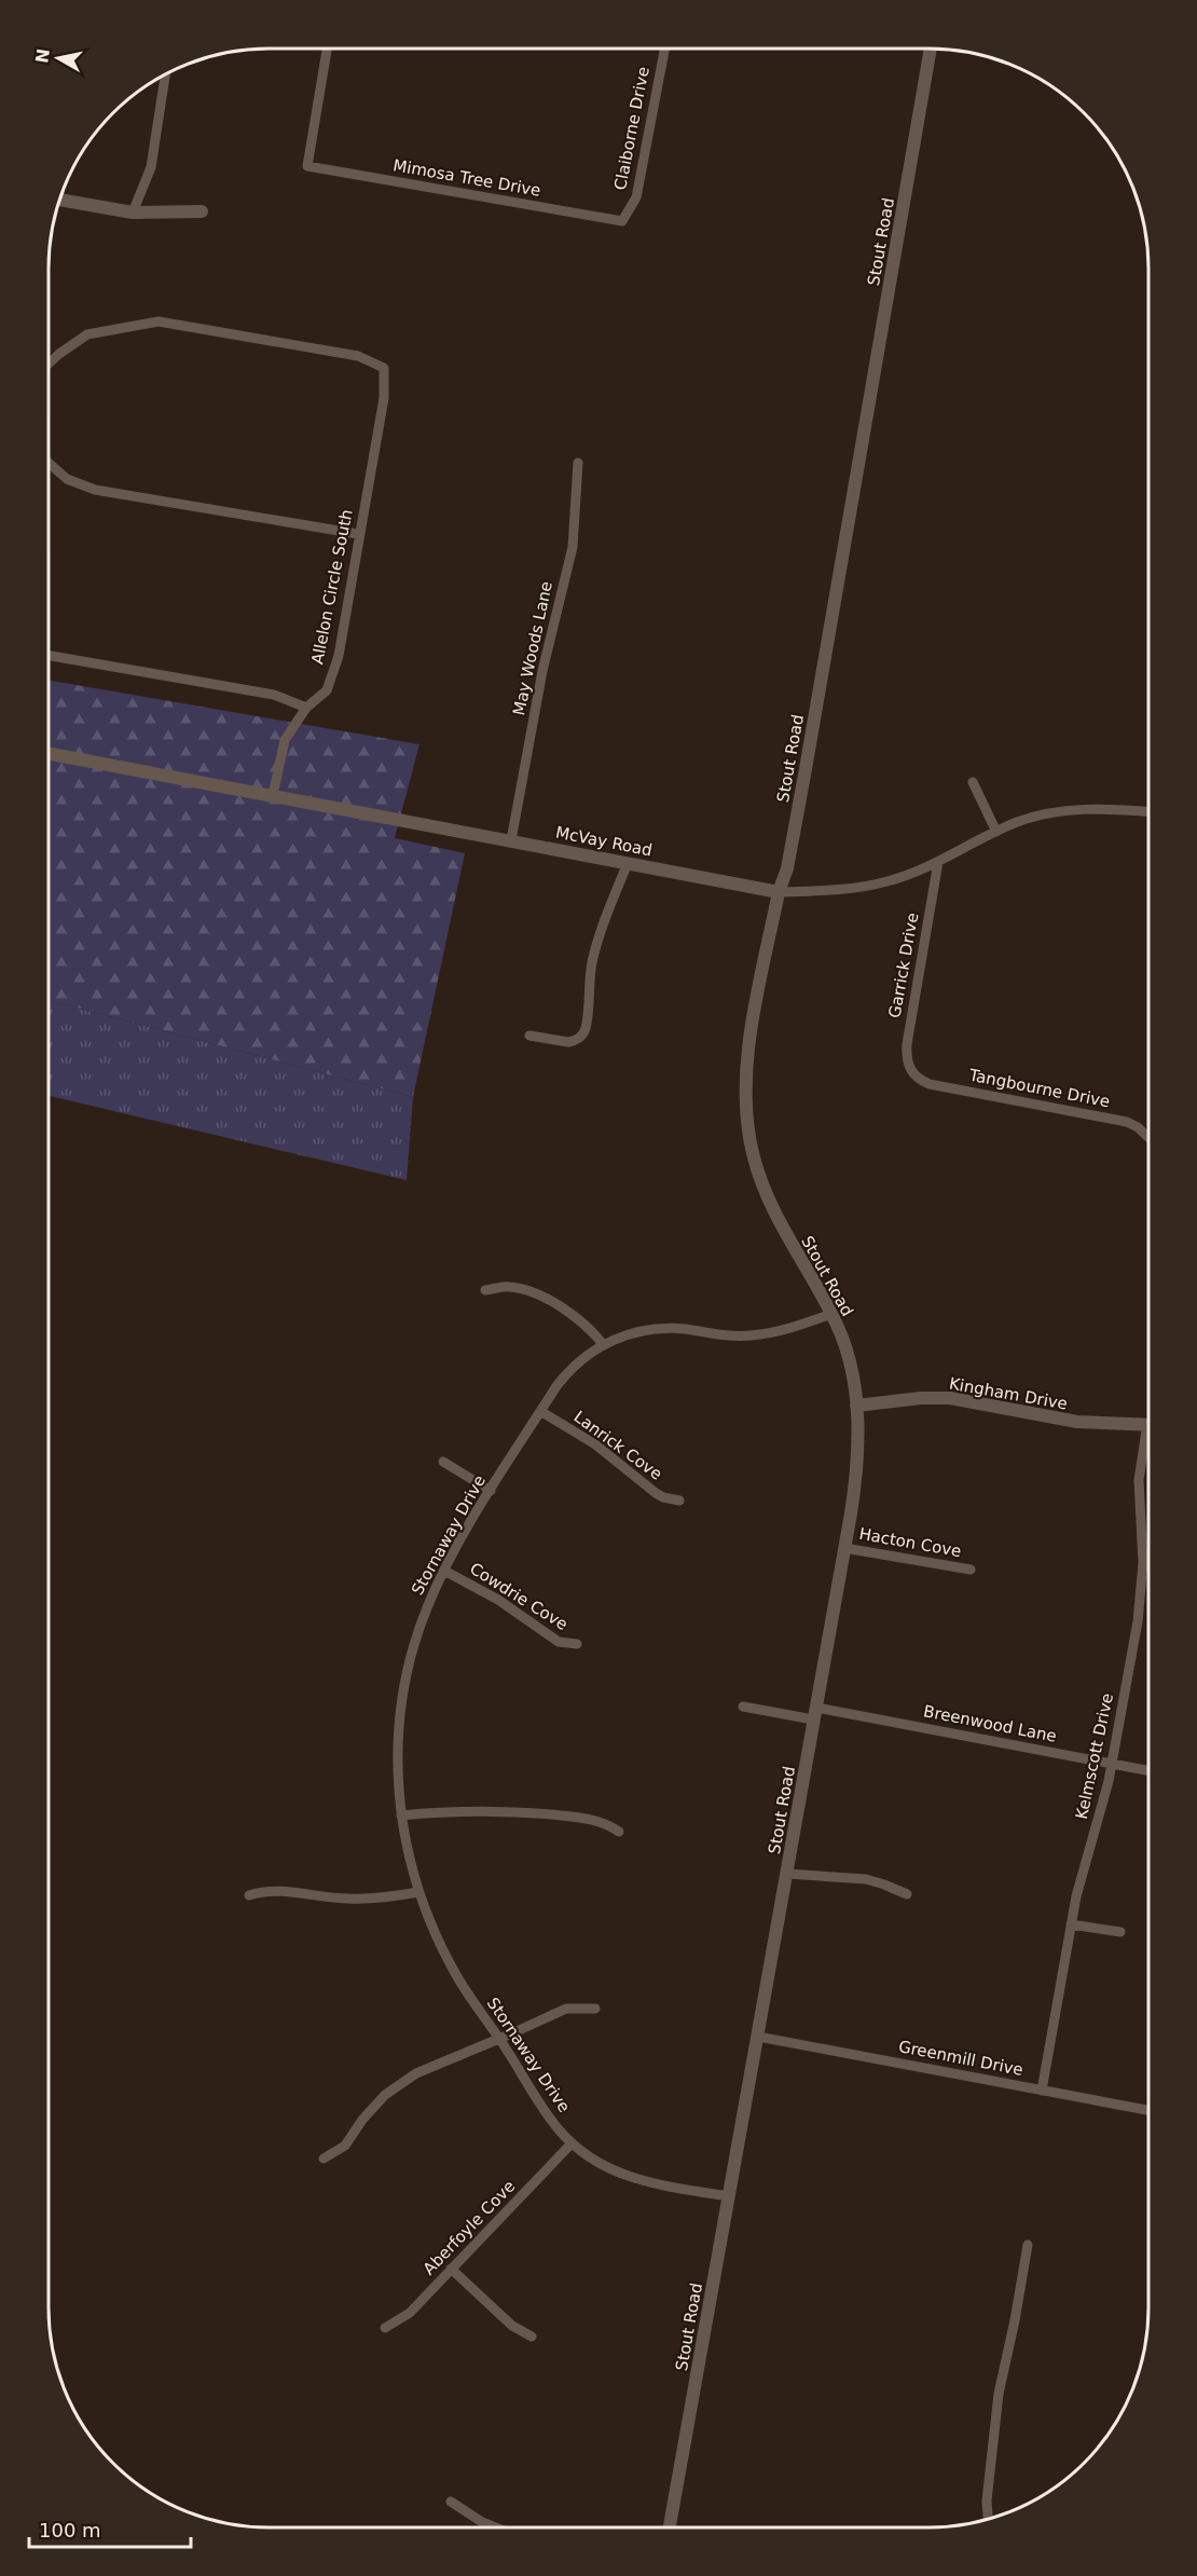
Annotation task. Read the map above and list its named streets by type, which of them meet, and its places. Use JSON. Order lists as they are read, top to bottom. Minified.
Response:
{"streets":{"street":["Claiborne Drive","Mimosa Tree Drive","Stout Road","Allelon Circle South","May Woods Lane","McVay Road","Garrick Drive","Tangbourne Drive","Kingham Drive","Lanrick Cove","Stornaway Drive","Hacton Cove","Cowdrie Cove","Breenwood Lane","Kelmscott Drive","Greenmill Drive","Aberfoyle Cove"]},"crossings":[["Claiborne Drive","Mimosa Tree Drive"],["Stout Road","McVay Road"],["Stout Road","Kingham Drive"],["Stout Road","Stornaway Drive"],["Stout Road","Hacton Cove"],["Stout Road","Breenwood Lane"],["Stout Road","Greenmill Drive"],["Allelon Circle South","McVay Road"],["May Woods Lane","McVay Road"],["McVay Road","Garrick Drive"],["Garrick Drive","Tangbourne Drive"],["Lanrick Cove","Stornaway Drive"],["Stornaway Drive","Cowdrie Cove"],["Stornaway Drive","Aberfoyle Cove"],["Breenwood Lane","Kelmscott Drive"],["Kelmscott Drive","Greenmill Drive"]],"scale_bar":"100 m","north":"left"}
